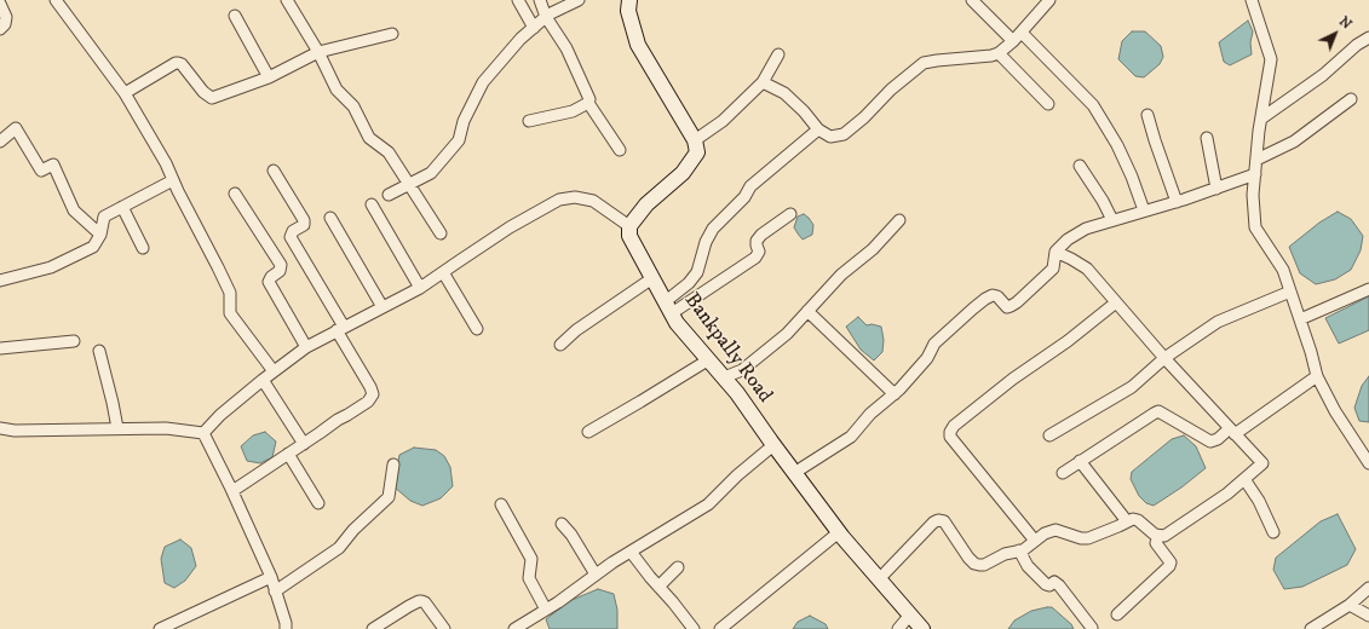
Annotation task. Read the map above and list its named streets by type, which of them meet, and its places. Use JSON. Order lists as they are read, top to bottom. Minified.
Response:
{"streets":{"street":["Bankpally Road"]},"north":"top right"}
